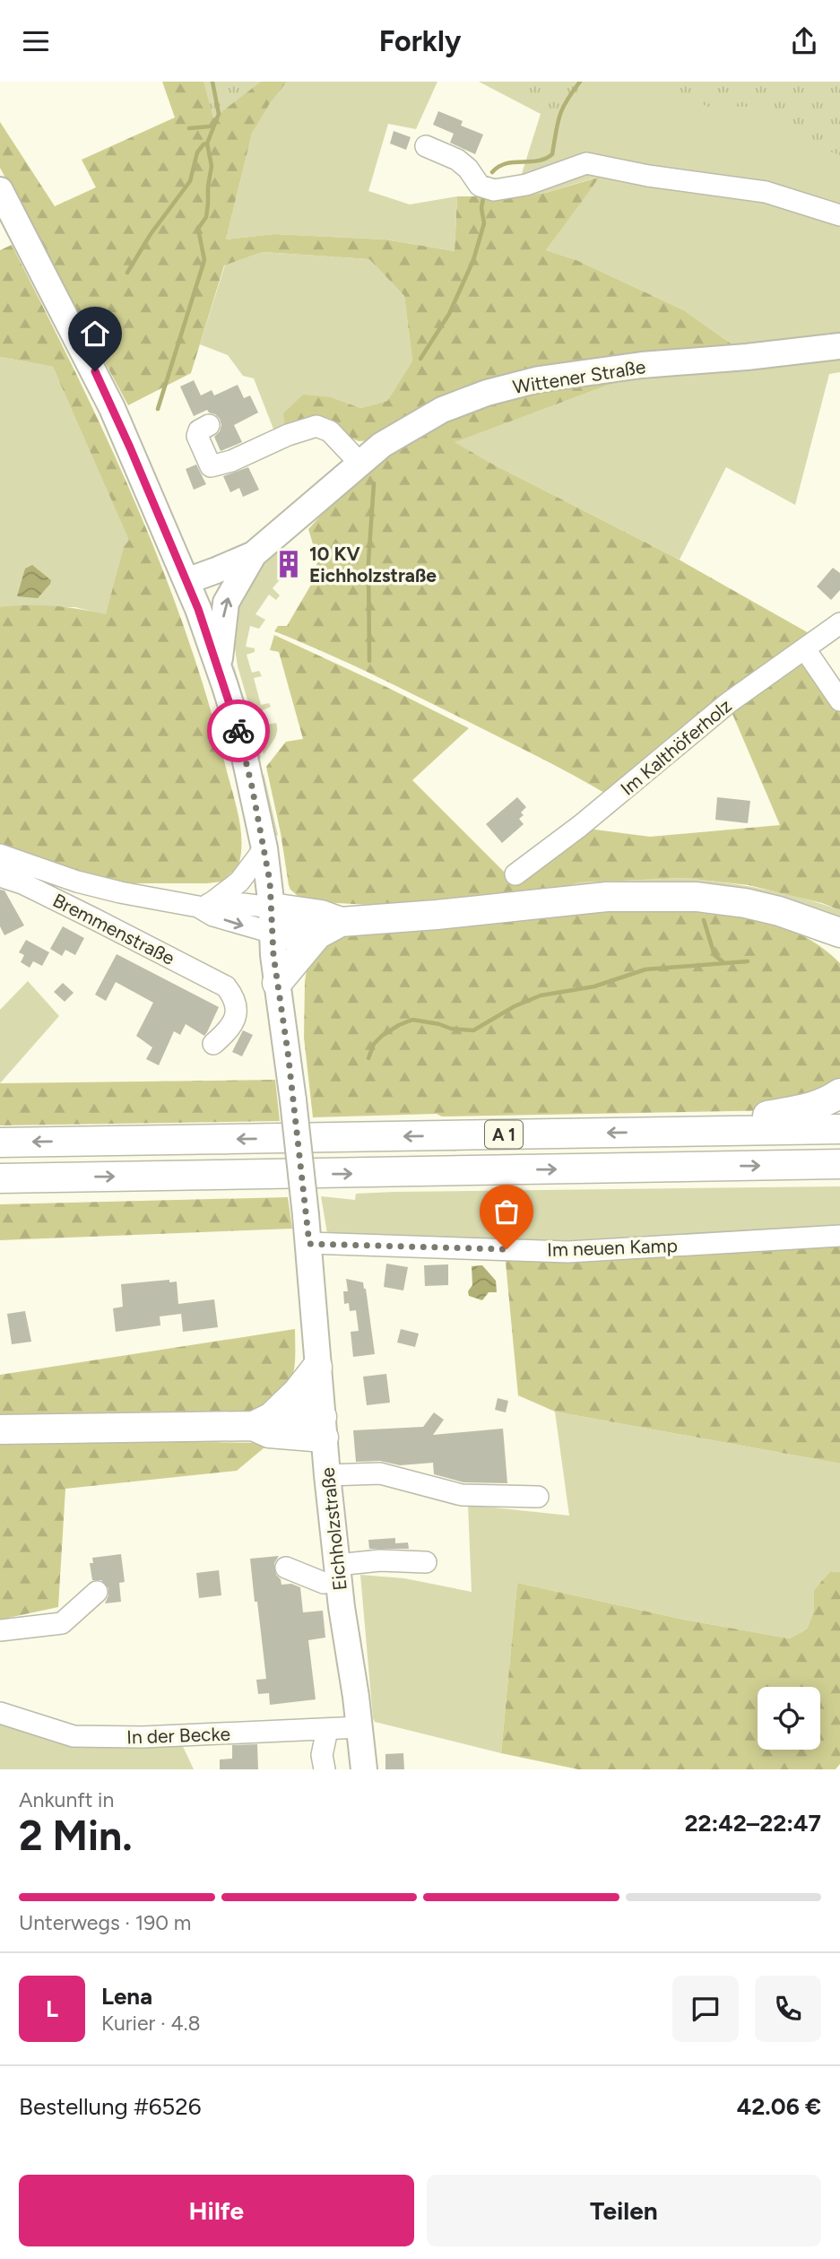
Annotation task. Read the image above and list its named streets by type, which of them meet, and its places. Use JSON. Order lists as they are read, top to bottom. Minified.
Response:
{"streets":{"highway":["A 1"],"main road":["Wittener Straße","Eichholzstraße"],"street":["Im Kalthöferholz","Bremmenstraße","Im neuen Kamp","In der Becke"]},"crossings":[["Im neuen Kamp","Eichholzstraße"],["Eichholzstraße","In der Becke"]],"places":{"building":["10 KV Eichholzstraße"]},"page":{"header":"Forkly","heading":["2 Min.","Ankunft in","22:42–22:47"],"panel":["Lena","Kurier · 4.8","Bestellung #6526","42.06 €"],"bar":"Unterwegs · 190 m","round":"L","buttons":["Hilfe","Teilen"]}}
